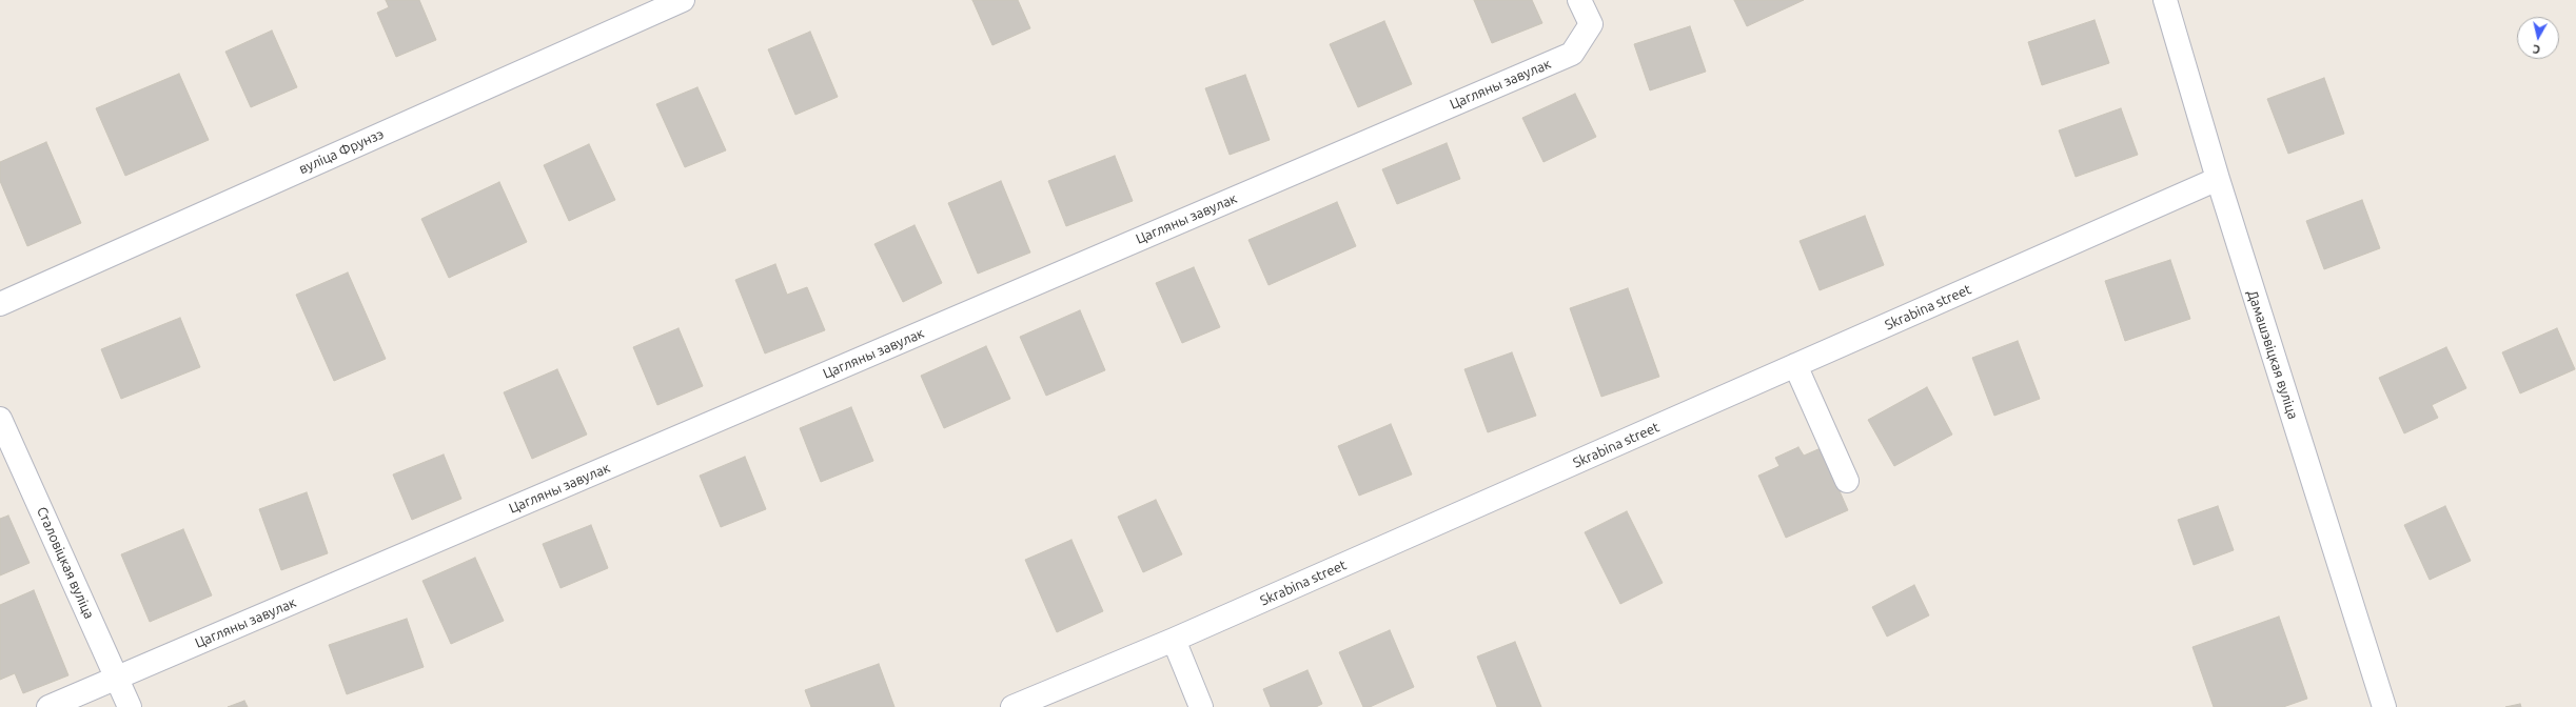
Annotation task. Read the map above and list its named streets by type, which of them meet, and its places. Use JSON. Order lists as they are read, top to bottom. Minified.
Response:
{"streets":{"street":["Цагляны завулак","вуліца Фрунзэ","Skrabina street","Дамашэвіцкая вуліца","Сталовіцкая вуліца"]},"crossings":[["Цагляны завулак","Сталовіцкая вуліца"],["Skrabina street","Дамашэвіцкая вуліца"]],"north":"bottom"}
